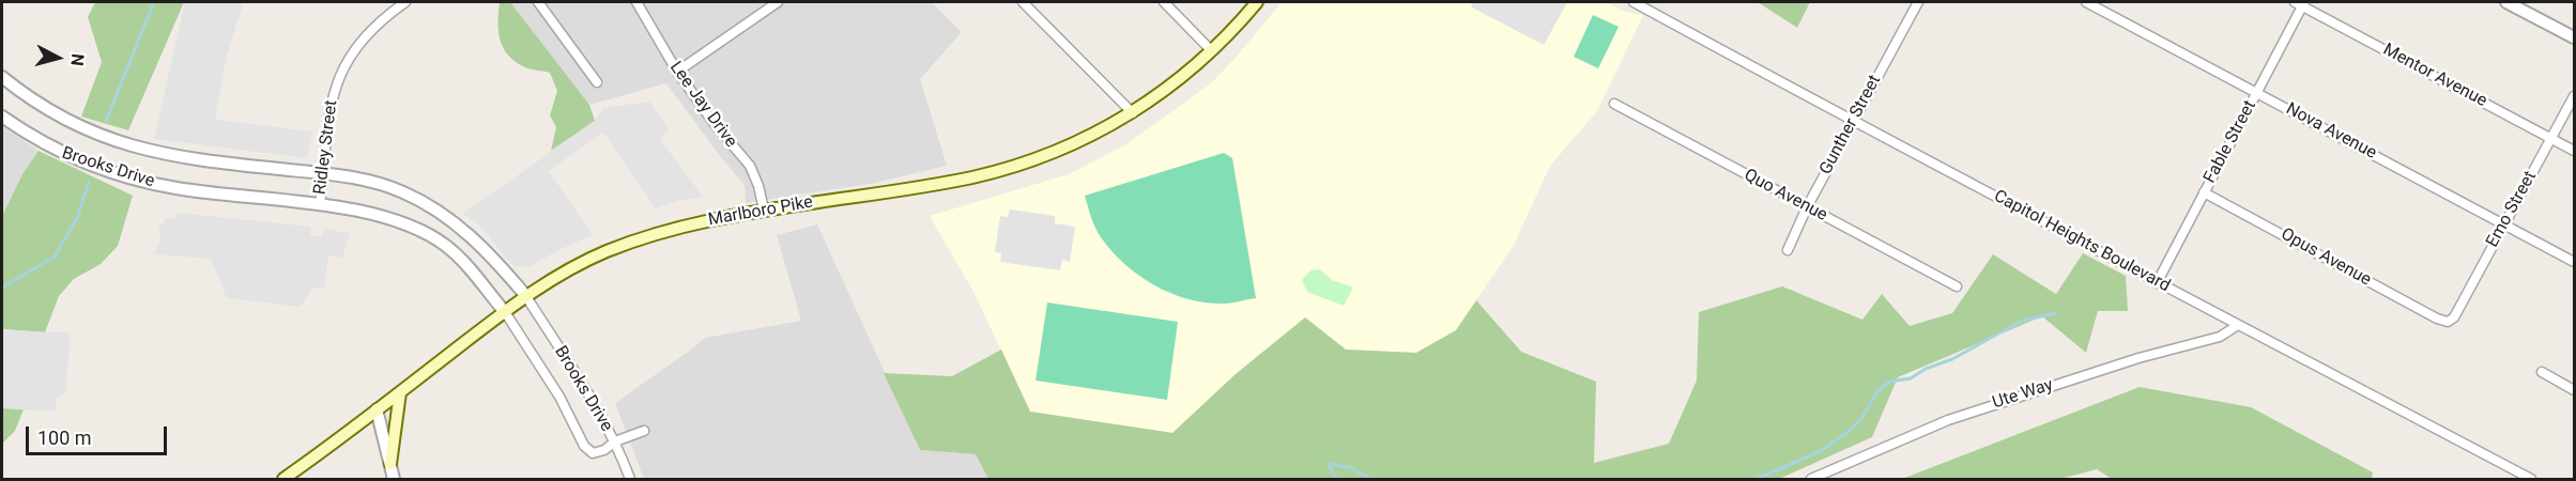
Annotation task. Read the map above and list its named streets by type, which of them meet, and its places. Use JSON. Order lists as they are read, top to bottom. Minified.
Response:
{"streets":{"main road":["Marlboro Pike"],"street":["Mentor Avenue","Lee Jay Drive","Gunther Street","Nova Avenue","Fable Street","Ridley Street","Brooks Drive","Quo Avenue","Emo Street","Capitol Heights Boulevard","Opus Avenue","Ute Way"]},"crossings":[["Mentor Avenue","Fable Street"],["Mentor Avenue","Emo Street"],["Lee Jay Drive","Marlboro Pike"],["Gunther Street","Quo Avenue"],["Gunther Street","Capitol Heights Boulevard"],["Nova Avenue","Fable Street"],["Nova Avenue","Emo Street"],["Fable Street","Capitol Heights Boulevard"],["Fable Street","Opus Avenue"],["Ridley Street","Brooks Drive"],["Brooks Drive","Marlboro Pike"],["Emo Street","Opus Avenue"],["Capitol Heights Boulevard","Ute Way"]],"scale_bar":"100 m","north":"right"}
